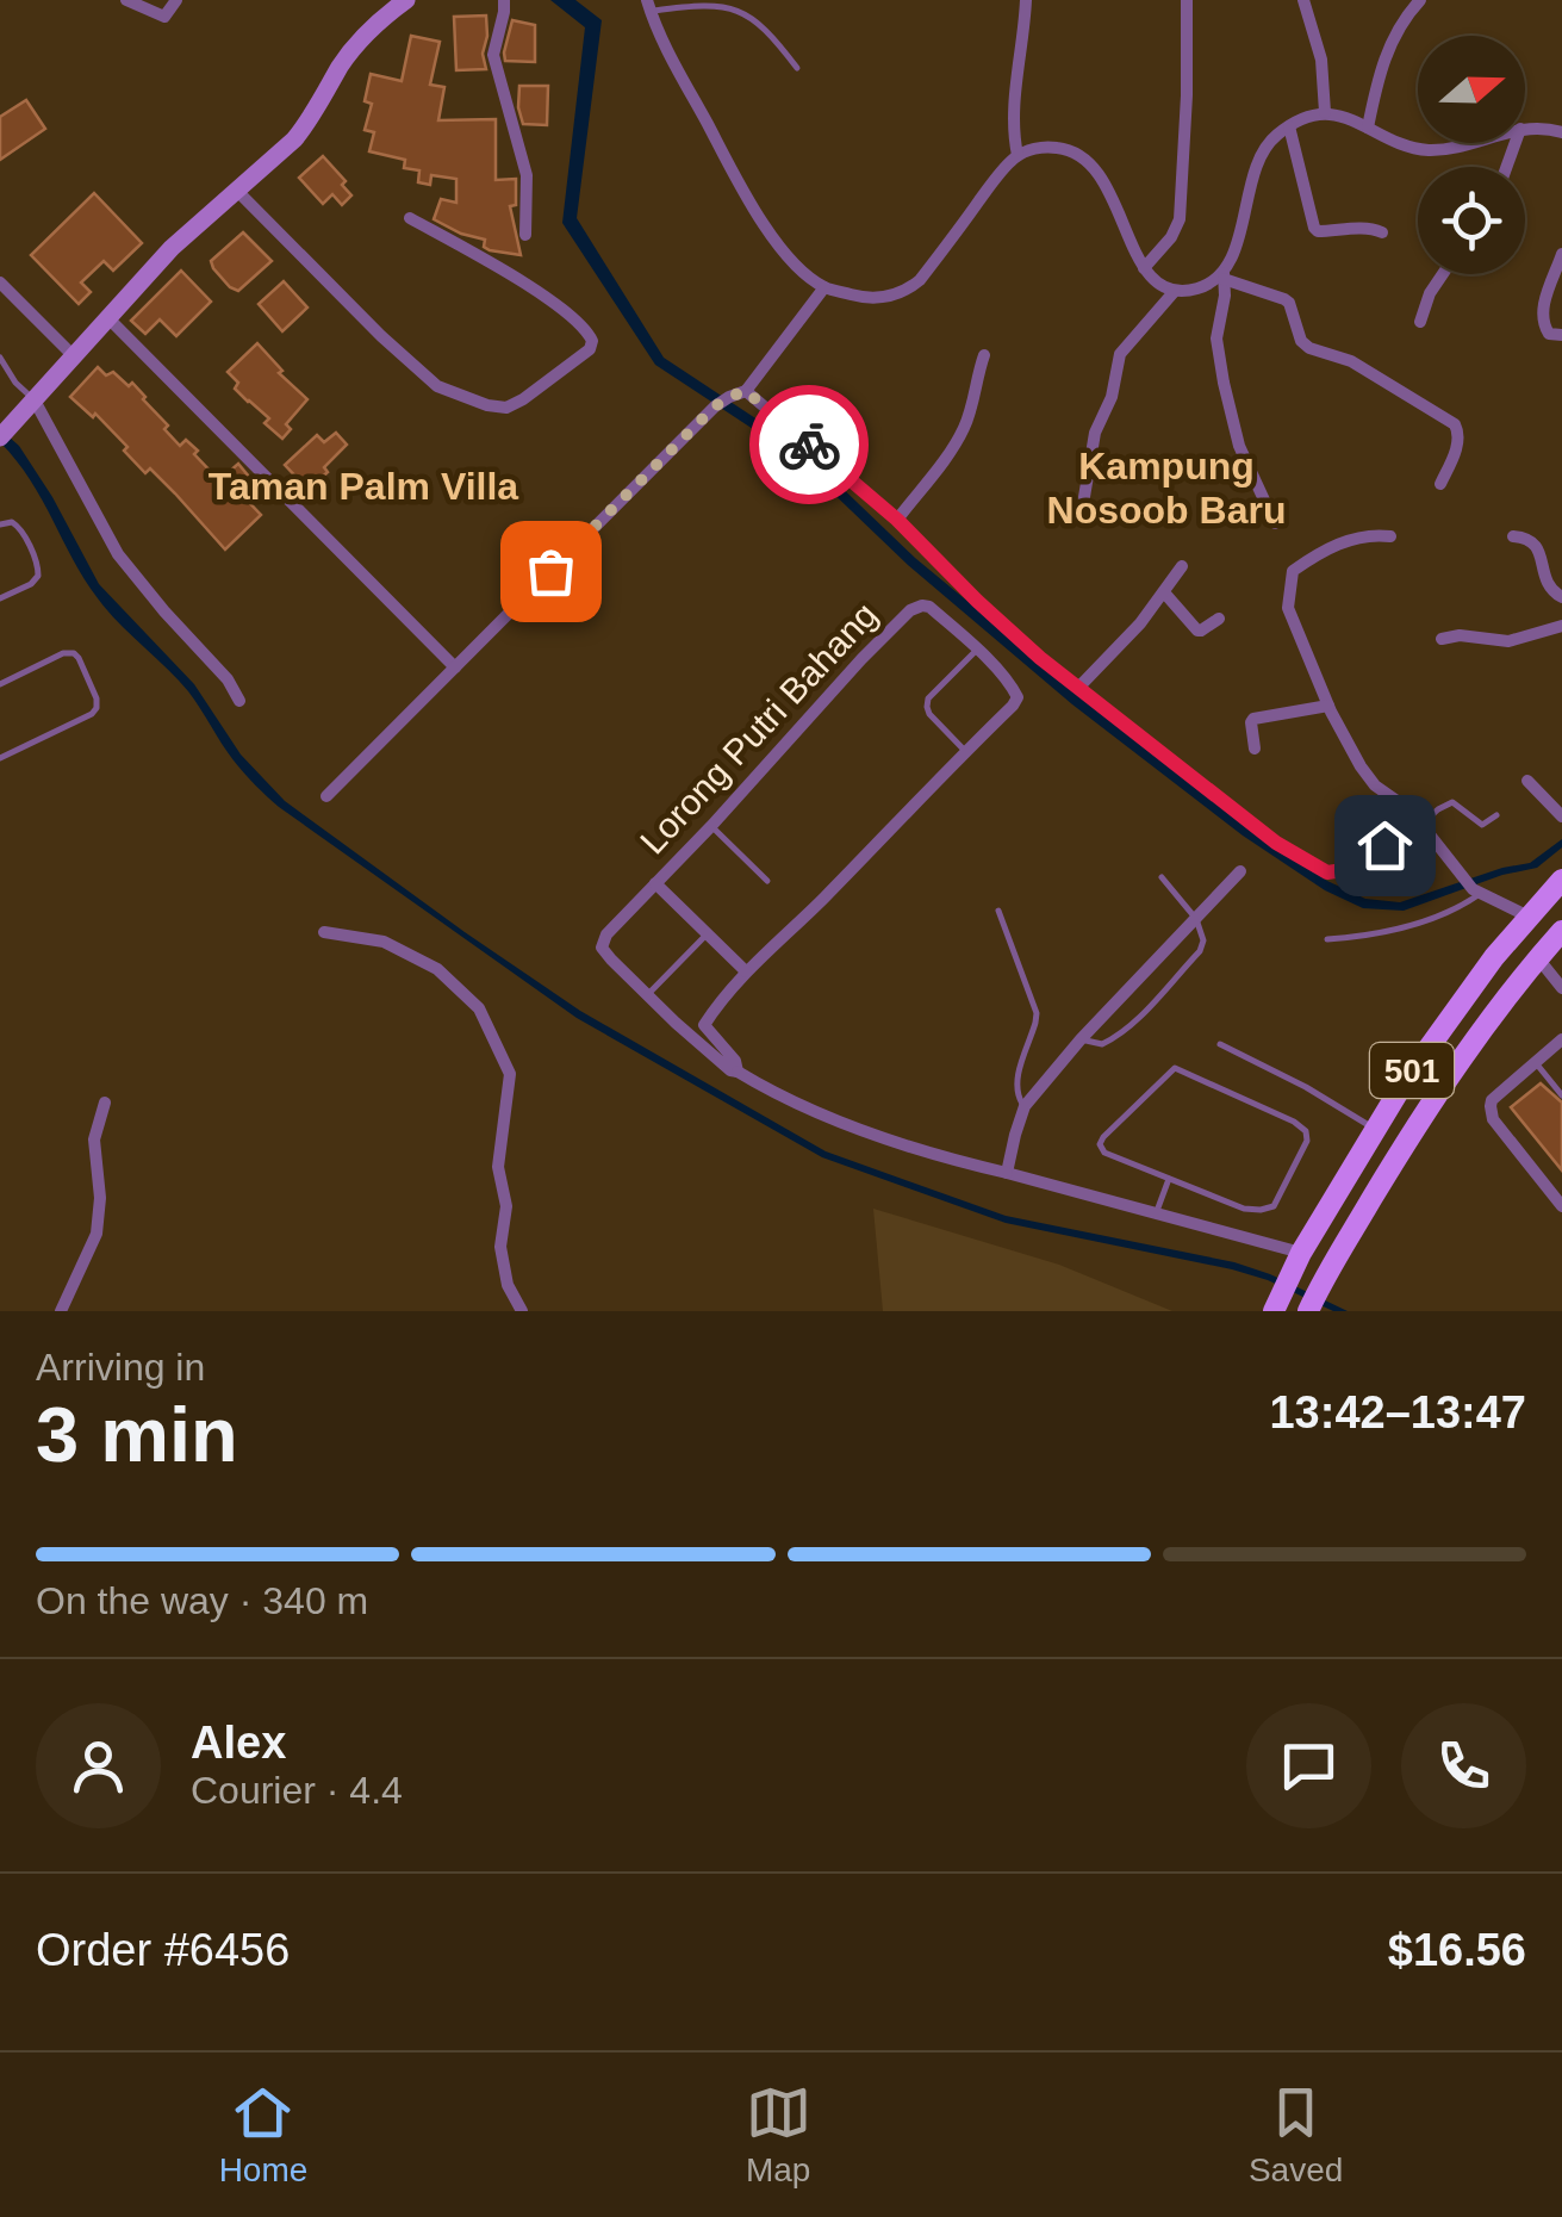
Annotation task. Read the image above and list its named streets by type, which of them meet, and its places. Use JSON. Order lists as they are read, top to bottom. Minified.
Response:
{"streets":{"main road":["501"],"street":["Lorong Putri Bahang"]},"crossings":[["Lorong Putri Bahang","501"]],"districts":["Kampung Nosoob Baru","Taman Palm Villa"],"north":"right","page":{"heading":["3 min","Arriving in","13:42–13:47"],"panel":["Alex","Courier · 4.4","Order #6456","$16.56"],"bar":"On the way · 340 m","tabs":["Home","Map","Saved"]}}
